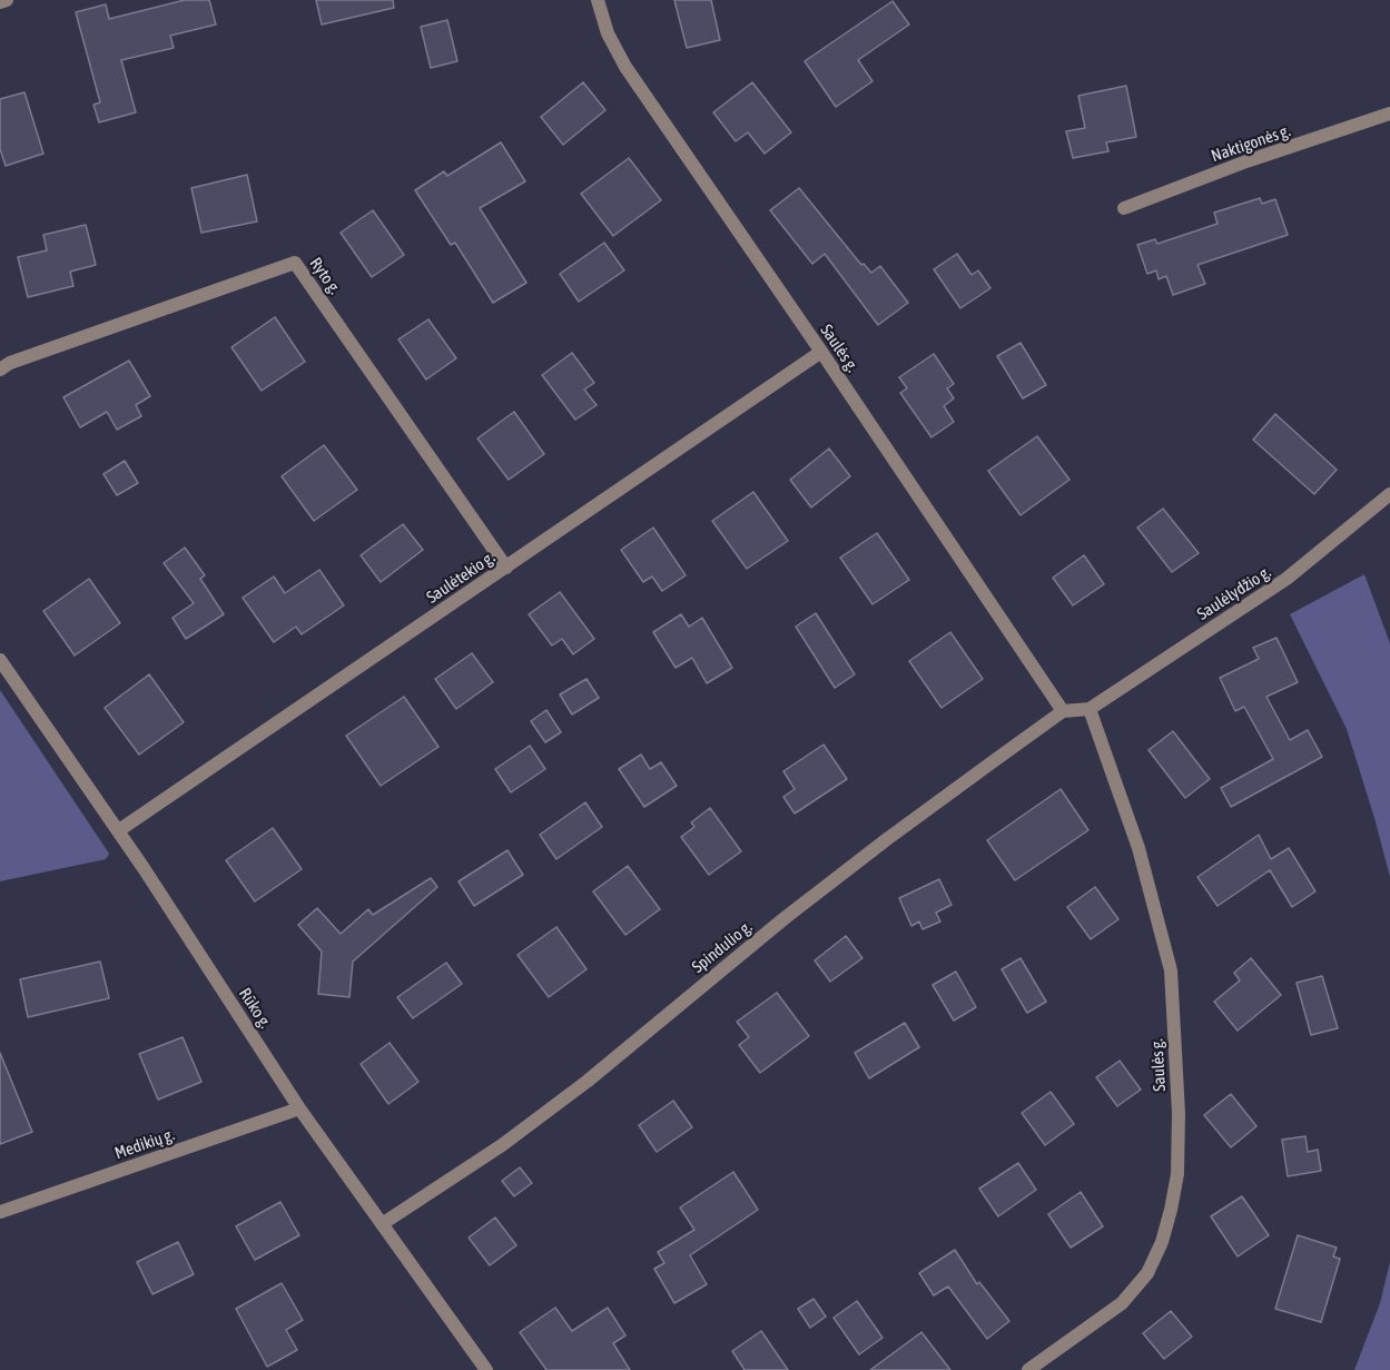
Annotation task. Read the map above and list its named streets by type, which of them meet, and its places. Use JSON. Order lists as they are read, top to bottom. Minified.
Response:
{"streets":{"street":["Naktigonės g.","Ryto g.","Saulės g.","Saulėtekio g.","Saulėlydžio g.","Spindulio g.","Rūko g.","Medikių g."]},"crossings":[["Ryto g.","Saulėtekio g."],["Saulės g.","Saulėtekio g."],["Saulės g.","Saulėlydžio g."],["Saulės g.","Spindulio g."],["Saulėtekio g.","Rūko g."],["Spindulio g.","Rūko g."],["Rūko g.","Medikių g."]]}
